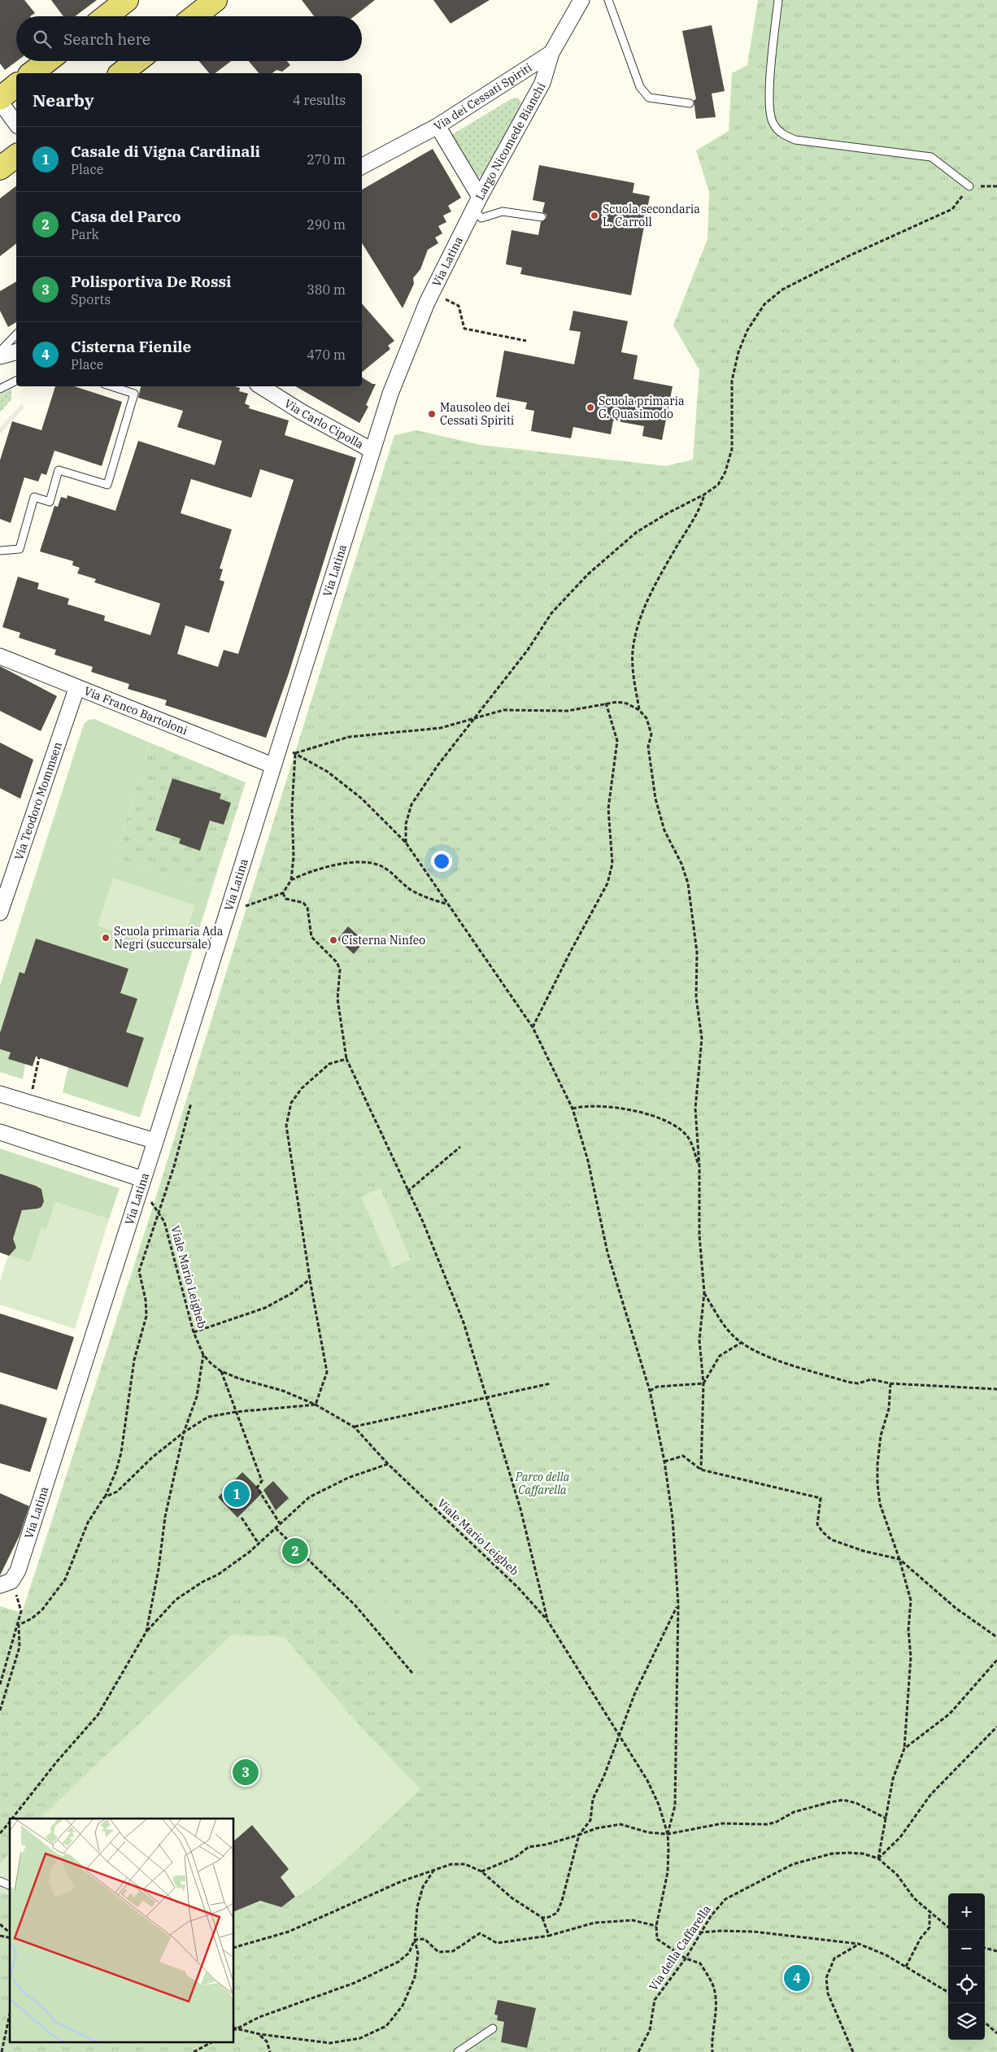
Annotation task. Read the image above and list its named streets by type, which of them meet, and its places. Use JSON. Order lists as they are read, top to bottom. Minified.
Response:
{"streets":{"street":["Via dei Cessati Spiriti","Largo Nicomede Bianchi","Via Latina","Via Carlo Cipolla","Via Franco Bartoloni","Via Teodoro Mommsen"],"path":["Viale Mario Leigheb","Via della Caffarella"]},"crossings":[["Via dei Cessati Spiriti","Largo Nicomede Bianchi"],["Largo Nicomede Bianchi","Via Latina"],["Via Latina","Via Carlo Cipolla"],["Via Latina","Via Franco Bartoloni"],["Via Franco Bartoloni","Via Teodoro Mommsen"]],"parks":["Parco della Caffarella"],"places":["Scuola secondaria L. Carroll","Scuola primaria G. Quasimodo","Mausoleo dei Cessati Spiriti","Scuola primaria Ada Negri (succursale)","Cisterna Ninfeo"],"page":{"search":"Search here","heading":["Nearby","4 results"],"list":[{"mark":"1","name":"Casale di Vigna Cardinali","note":"Place","value":"270 m"},{"mark":"2","name":"Casa del Parco","note":"Park","value":"290 m"},{"mark":"3","name":"Polisportiva De Rossi","note":"Sports","value":"380 m"},{"mark":"4","name":"Cisterna Fienile","note":"Place","value":"470 m"}],"pins":["1","2","3","4"],"map_buttons":["+","−"]}}
